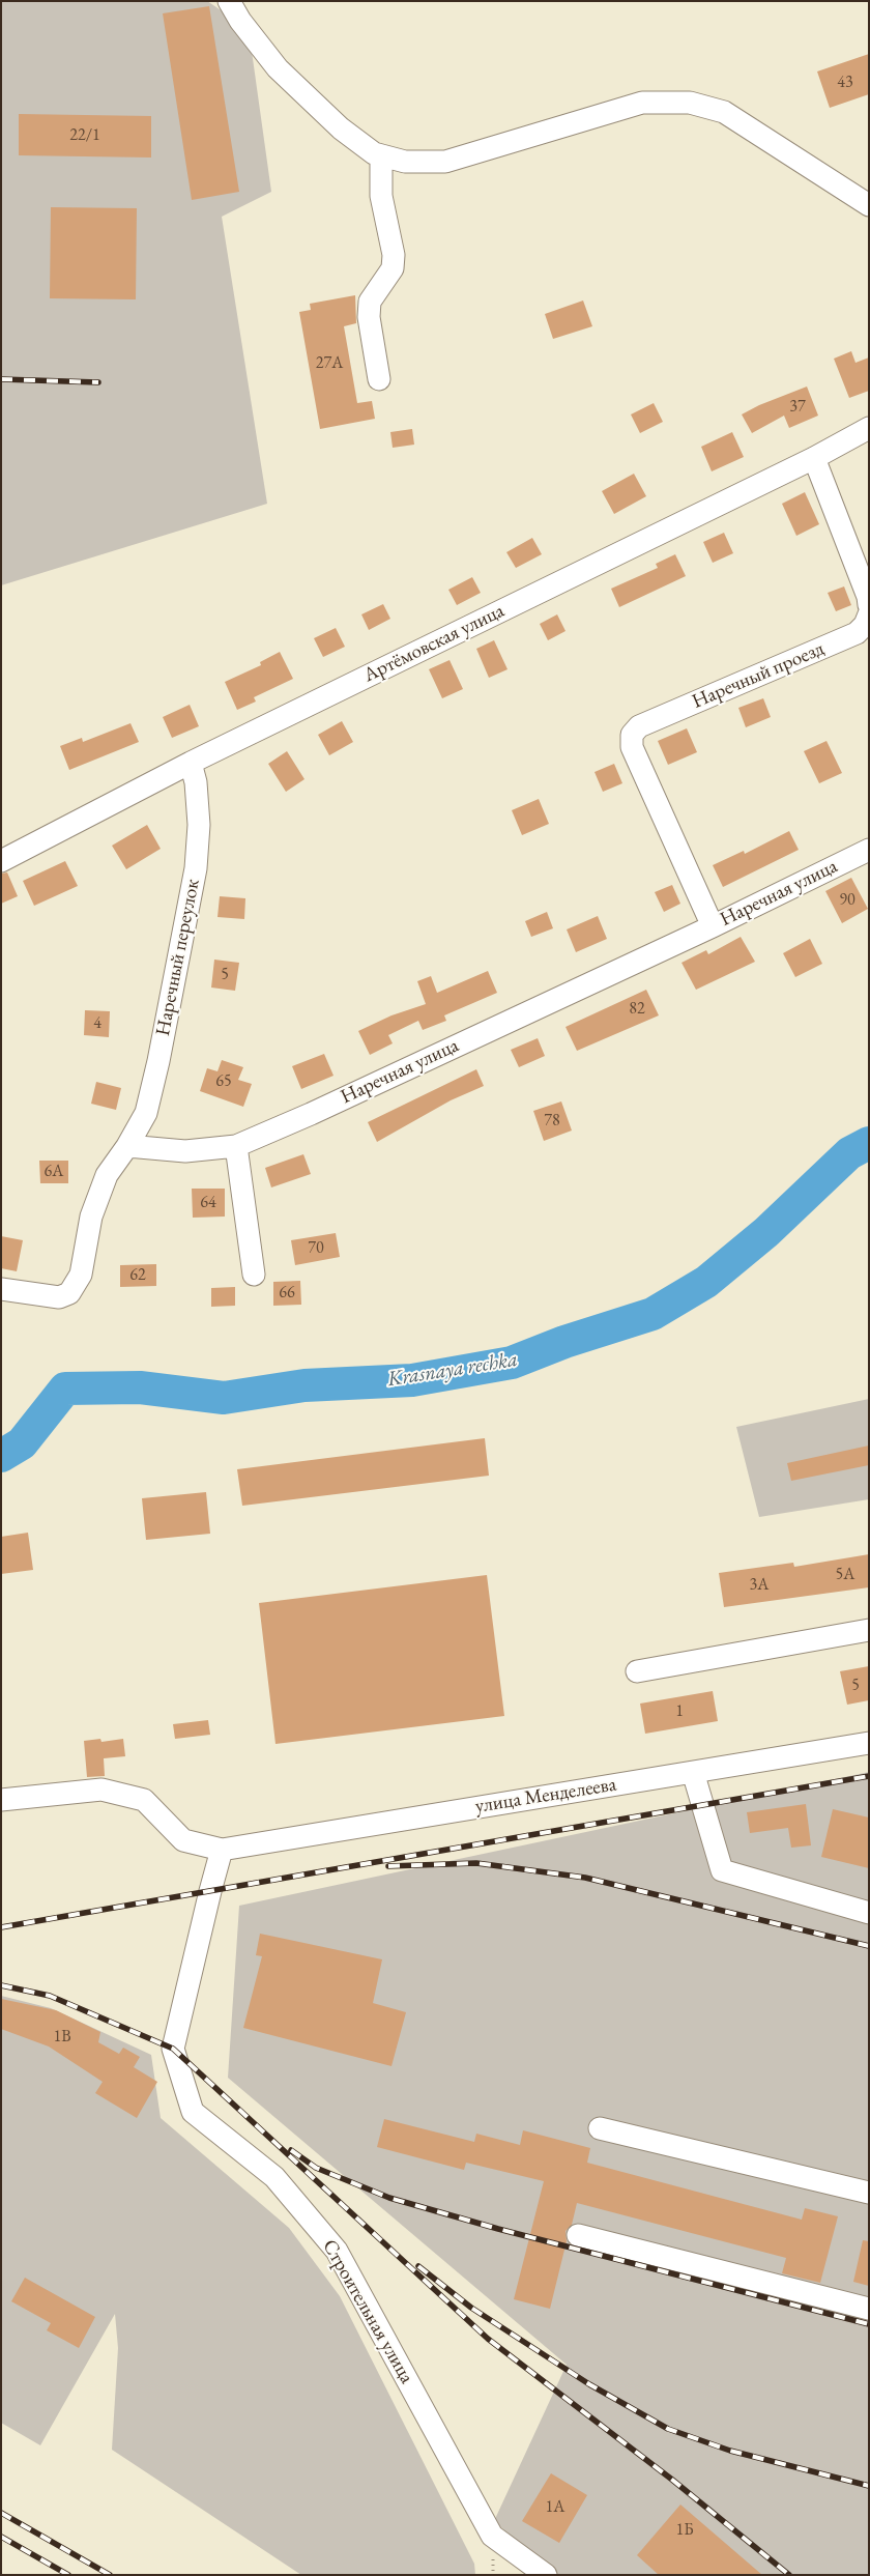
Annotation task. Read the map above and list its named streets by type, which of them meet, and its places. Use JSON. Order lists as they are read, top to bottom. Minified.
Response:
{"streets":{"street":["Артёмовская улица","Наречный проезд","Наречная улица","Наречный переулок","улица Менделеева","Строительная улица"]},"crossings":[["Артёмовская улица","Наречный переулок"],["Наречный проезд","Наречная улица"],["Наречная улица","Наречный переулок"],["улица Менделеева","Строительная улица"]],"water":["Krasnaya rechka"],"house_numbers":["43","22/1","27А","37","90","5","82","4","65","78","6А","64","70","62","66","5А","3А","5","1","1В","1А","1Б"]}
